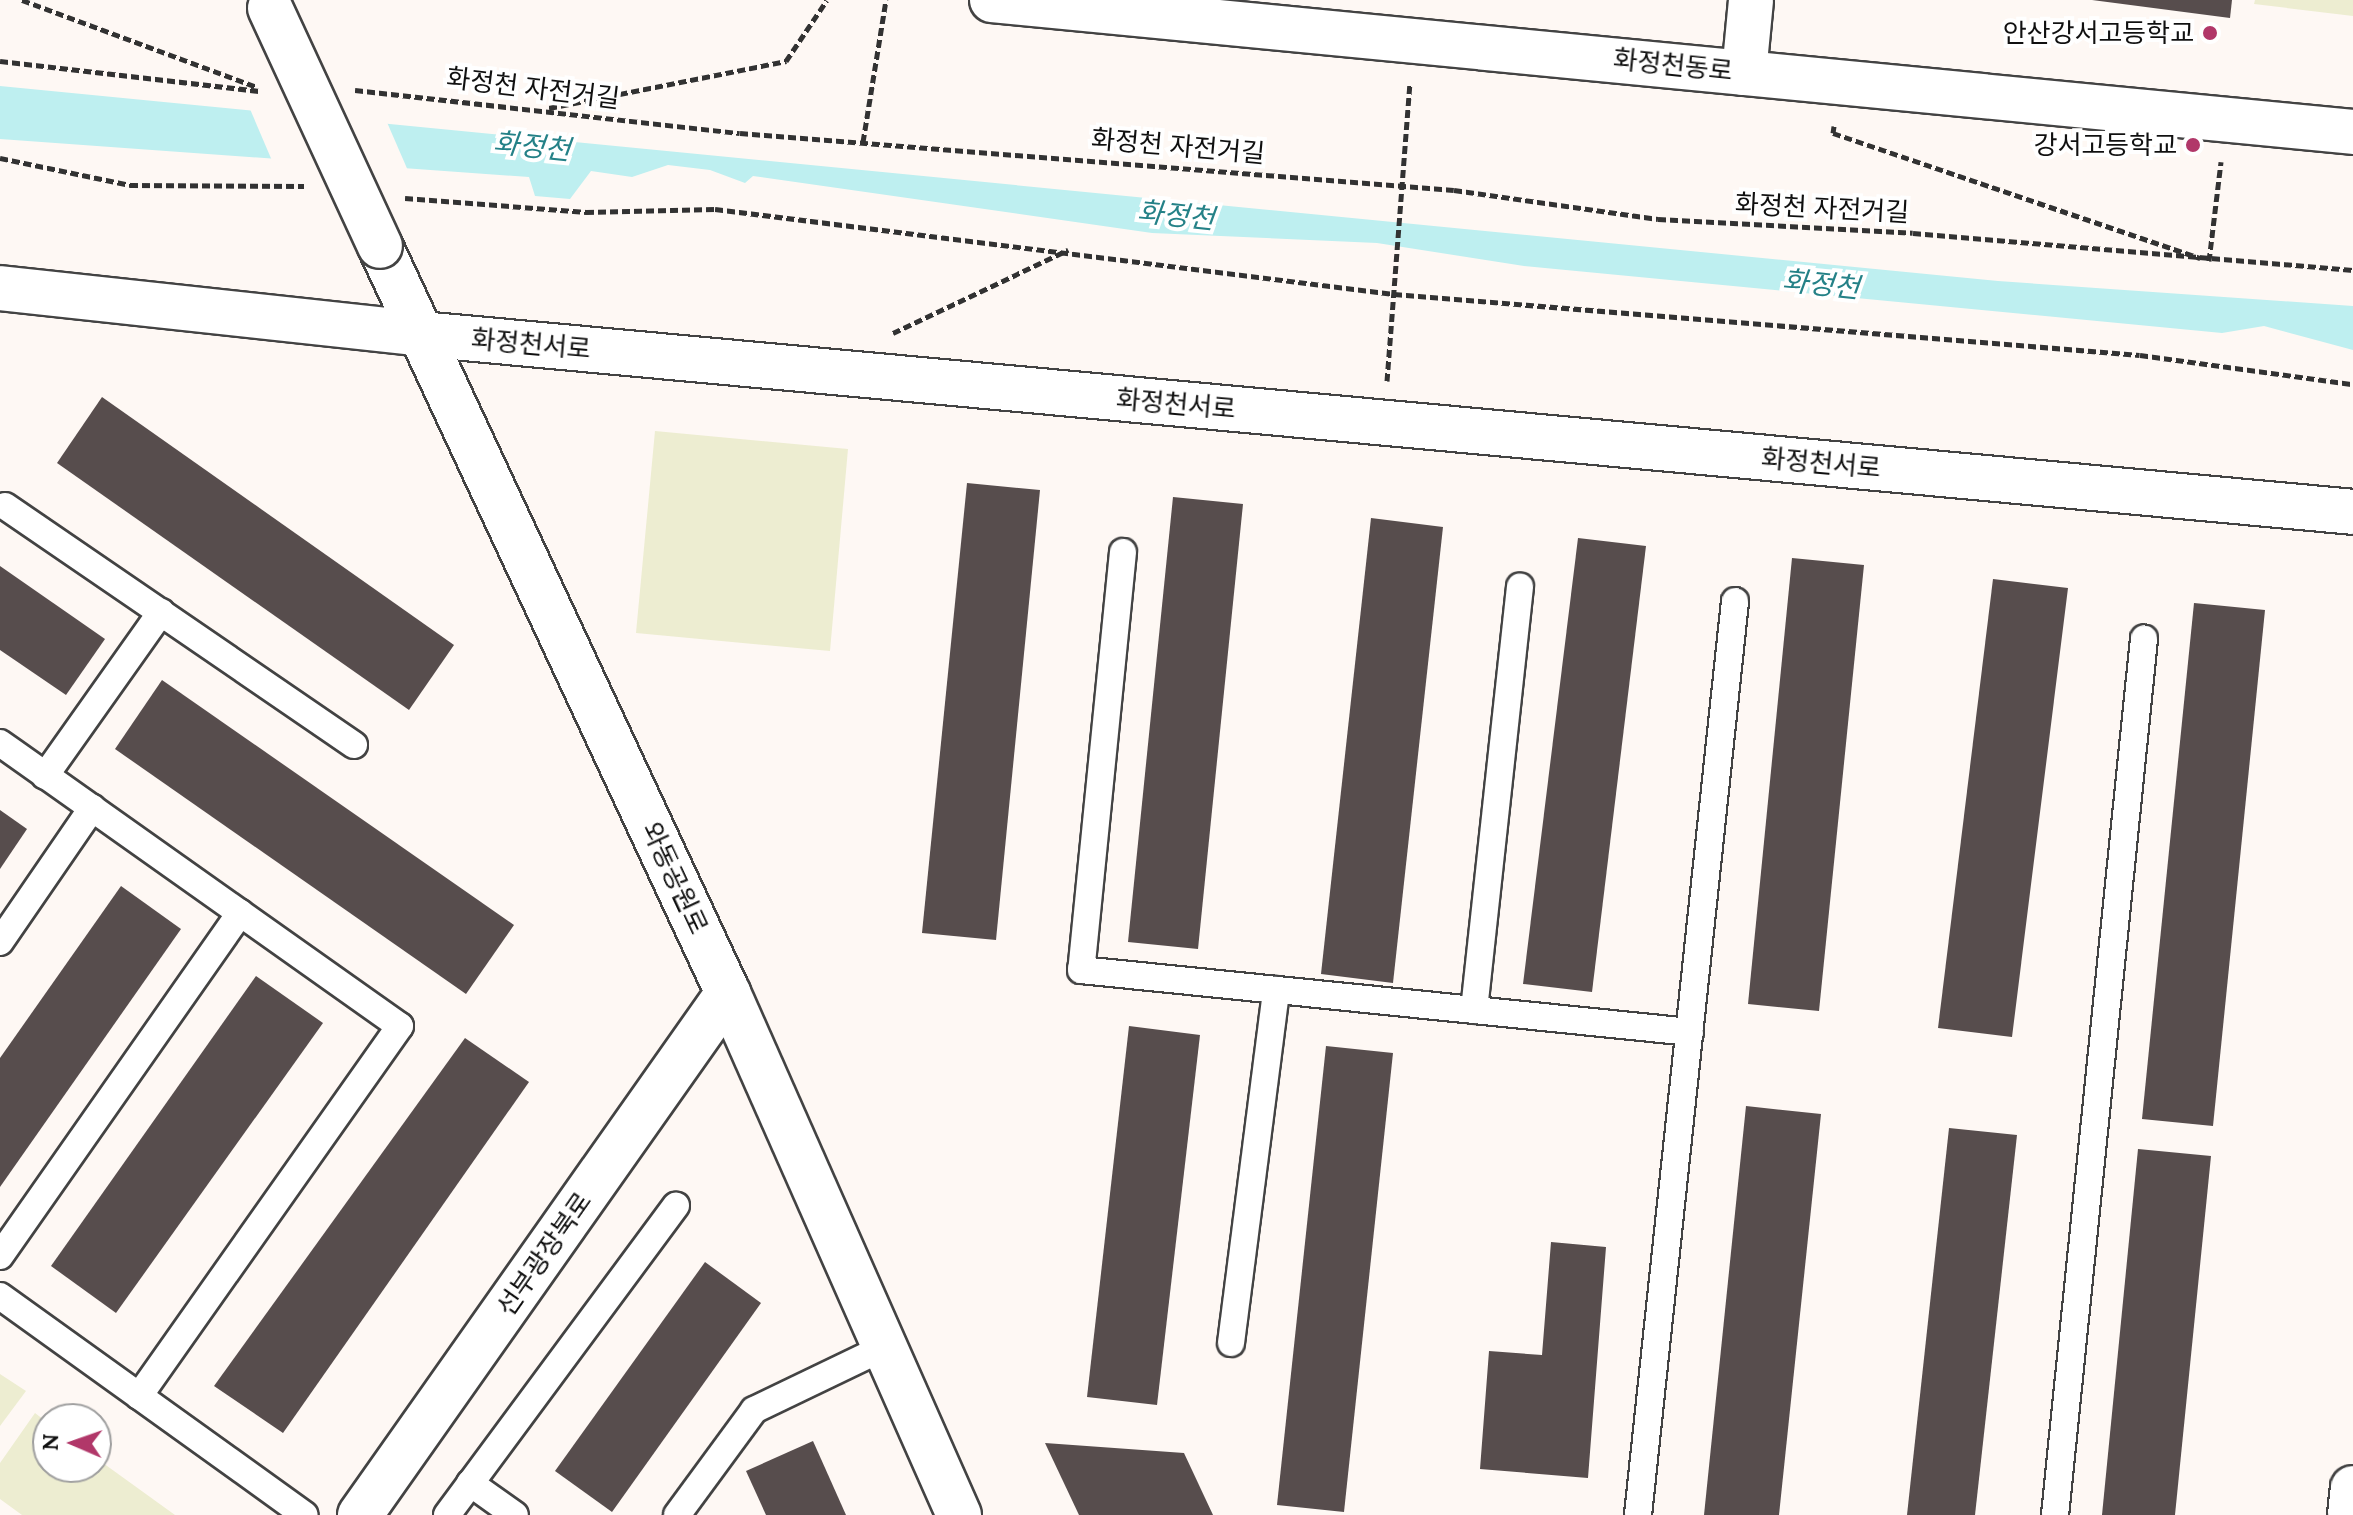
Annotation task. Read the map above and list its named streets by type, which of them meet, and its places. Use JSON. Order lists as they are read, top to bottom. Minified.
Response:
{"streets":{"street":["화정천동로","화정천서로","와동공원로","선부광장북로"],"path":["화정천 자전거길"]},"crossings":[["화정천서로","와동공원로"],["와동공원로","선부광장북로"]],"water":["화정천"],"places":["안산강서고등학교","강서고등학교"],"north":"left"}
